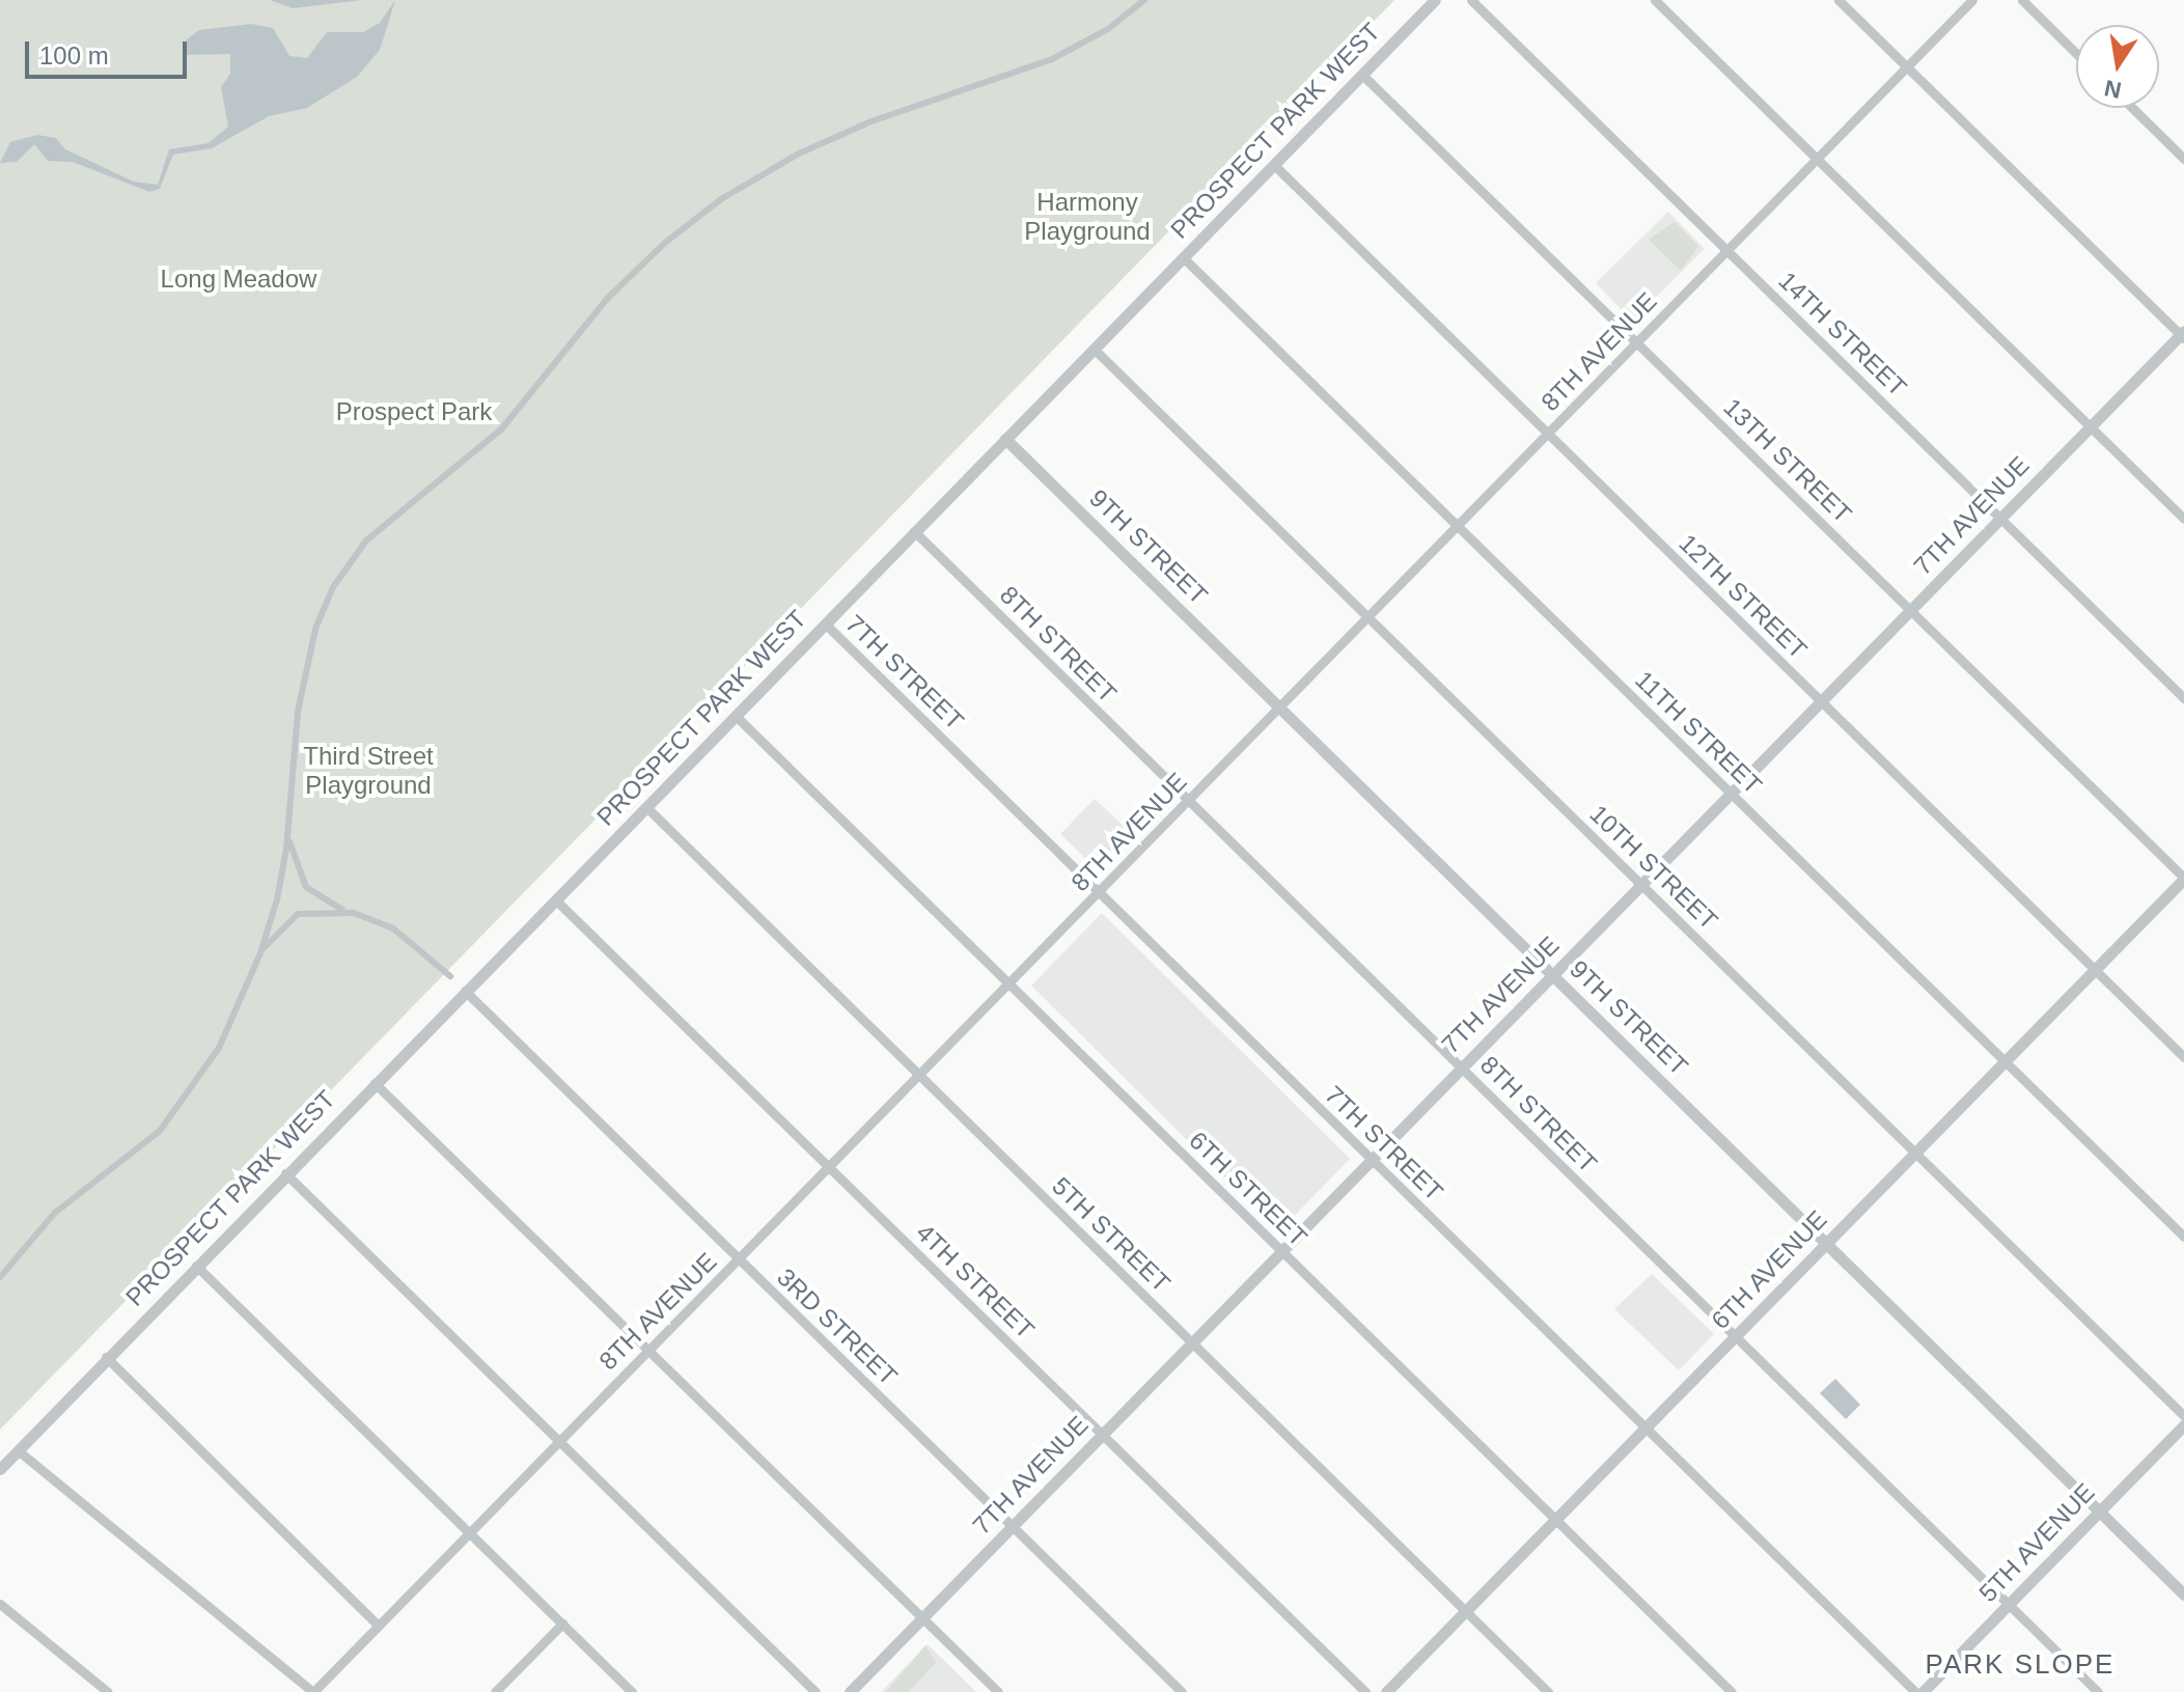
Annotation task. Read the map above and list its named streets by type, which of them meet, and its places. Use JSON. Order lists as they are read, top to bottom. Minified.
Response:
{"streets":{"street":["PROSPECT PARK WEST","14TH STREET","8TH AVENUE","13TH STREET","7TH AVENUE","9TH STREET","12TH STREET","8TH STREET","7TH STREET","11TH STREET","10TH STREET","6TH STREET","5TH STREET","6TH AVENUE","4TH STREET","3RD STREET","5TH AVENUE"]},"crossings":[["PROSPECT PARK WEST","13TH STREET"],["PROSPECT PARK WEST","9TH STREET"],["PROSPECT PARK WEST","12TH STREET"],["PROSPECT PARK WEST","8TH STREET"],["PROSPECT PARK WEST","7TH STREET"],["PROSPECT PARK WEST","11TH STREET"],["PROSPECT PARK WEST","10TH STREET"],["PROSPECT PARK WEST","6TH STREET"],["PROSPECT PARK WEST","5TH STREET"],["PROSPECT PARK WEST","4TH STREET"],["PROSPECT PARK WEST","3RD STREET"],["14TH STREET","8TH AVENUE"],["14TH STREET","7TH AVENUE"],["8TH AVENUE","13TH STREET"],["8TH AVENUE","9TH STREET"],["8TH AVENUE","12TH STREET"],["8TH AVENUE","8TH STREET"],["8TH AVENUE","7TH STREET"],["8TH AVENUE","11TH STREET"],["8TH AVENUE","10TH STREET"],["8TH AVENUE","6TH STREET"],["8TH AVENUE","5TH STREET"],["8TH AVENUE","4TH STREET"],["8TH AVENUE","3RD STREET"],["13TH STREET","7TH AVENUE"],["13TH STREET","6TH AVENUE"],["7TH AVENUE","9TH STREET"],["7TH AVENUE","12TH STREET"],["7TH AVENUE","8TH STREET"],["7TH AVENUE","7TH STREET"],["7TH AVENUE","11TH STREET"],["7TH AVENUE","10TH STREET"],["7TH AVENUE","6TH STREET"],["7TH AVENUE","5TH STREET"],["7TH AVENUE","4TH STREET"],["7TH AVENUE","3RD STREET"],["9TH STREET","6TH AVENUE"],["9TH STREET","5TH AVENUE"],["12TH STREET","6TH AVENUE"],["8TH STREET","6TH AVENUE"],["8TH STREET","5TH AVENUE"],["7TH STREET","6TH AVENUE"],["11TH STREET","6TH AVENUE"],["10TH STREET","6TH AVENUE"],["6TH STREET","6TH AVENUE"],["5TH STREET","6TH AVENUE"]],"districts":["PARK SLOPE"],"parks":["Harmony Playground","Long Meadow","Prospect Park","Third Street Playground"],"scale_bar":"100 m","north":"bottom"}
